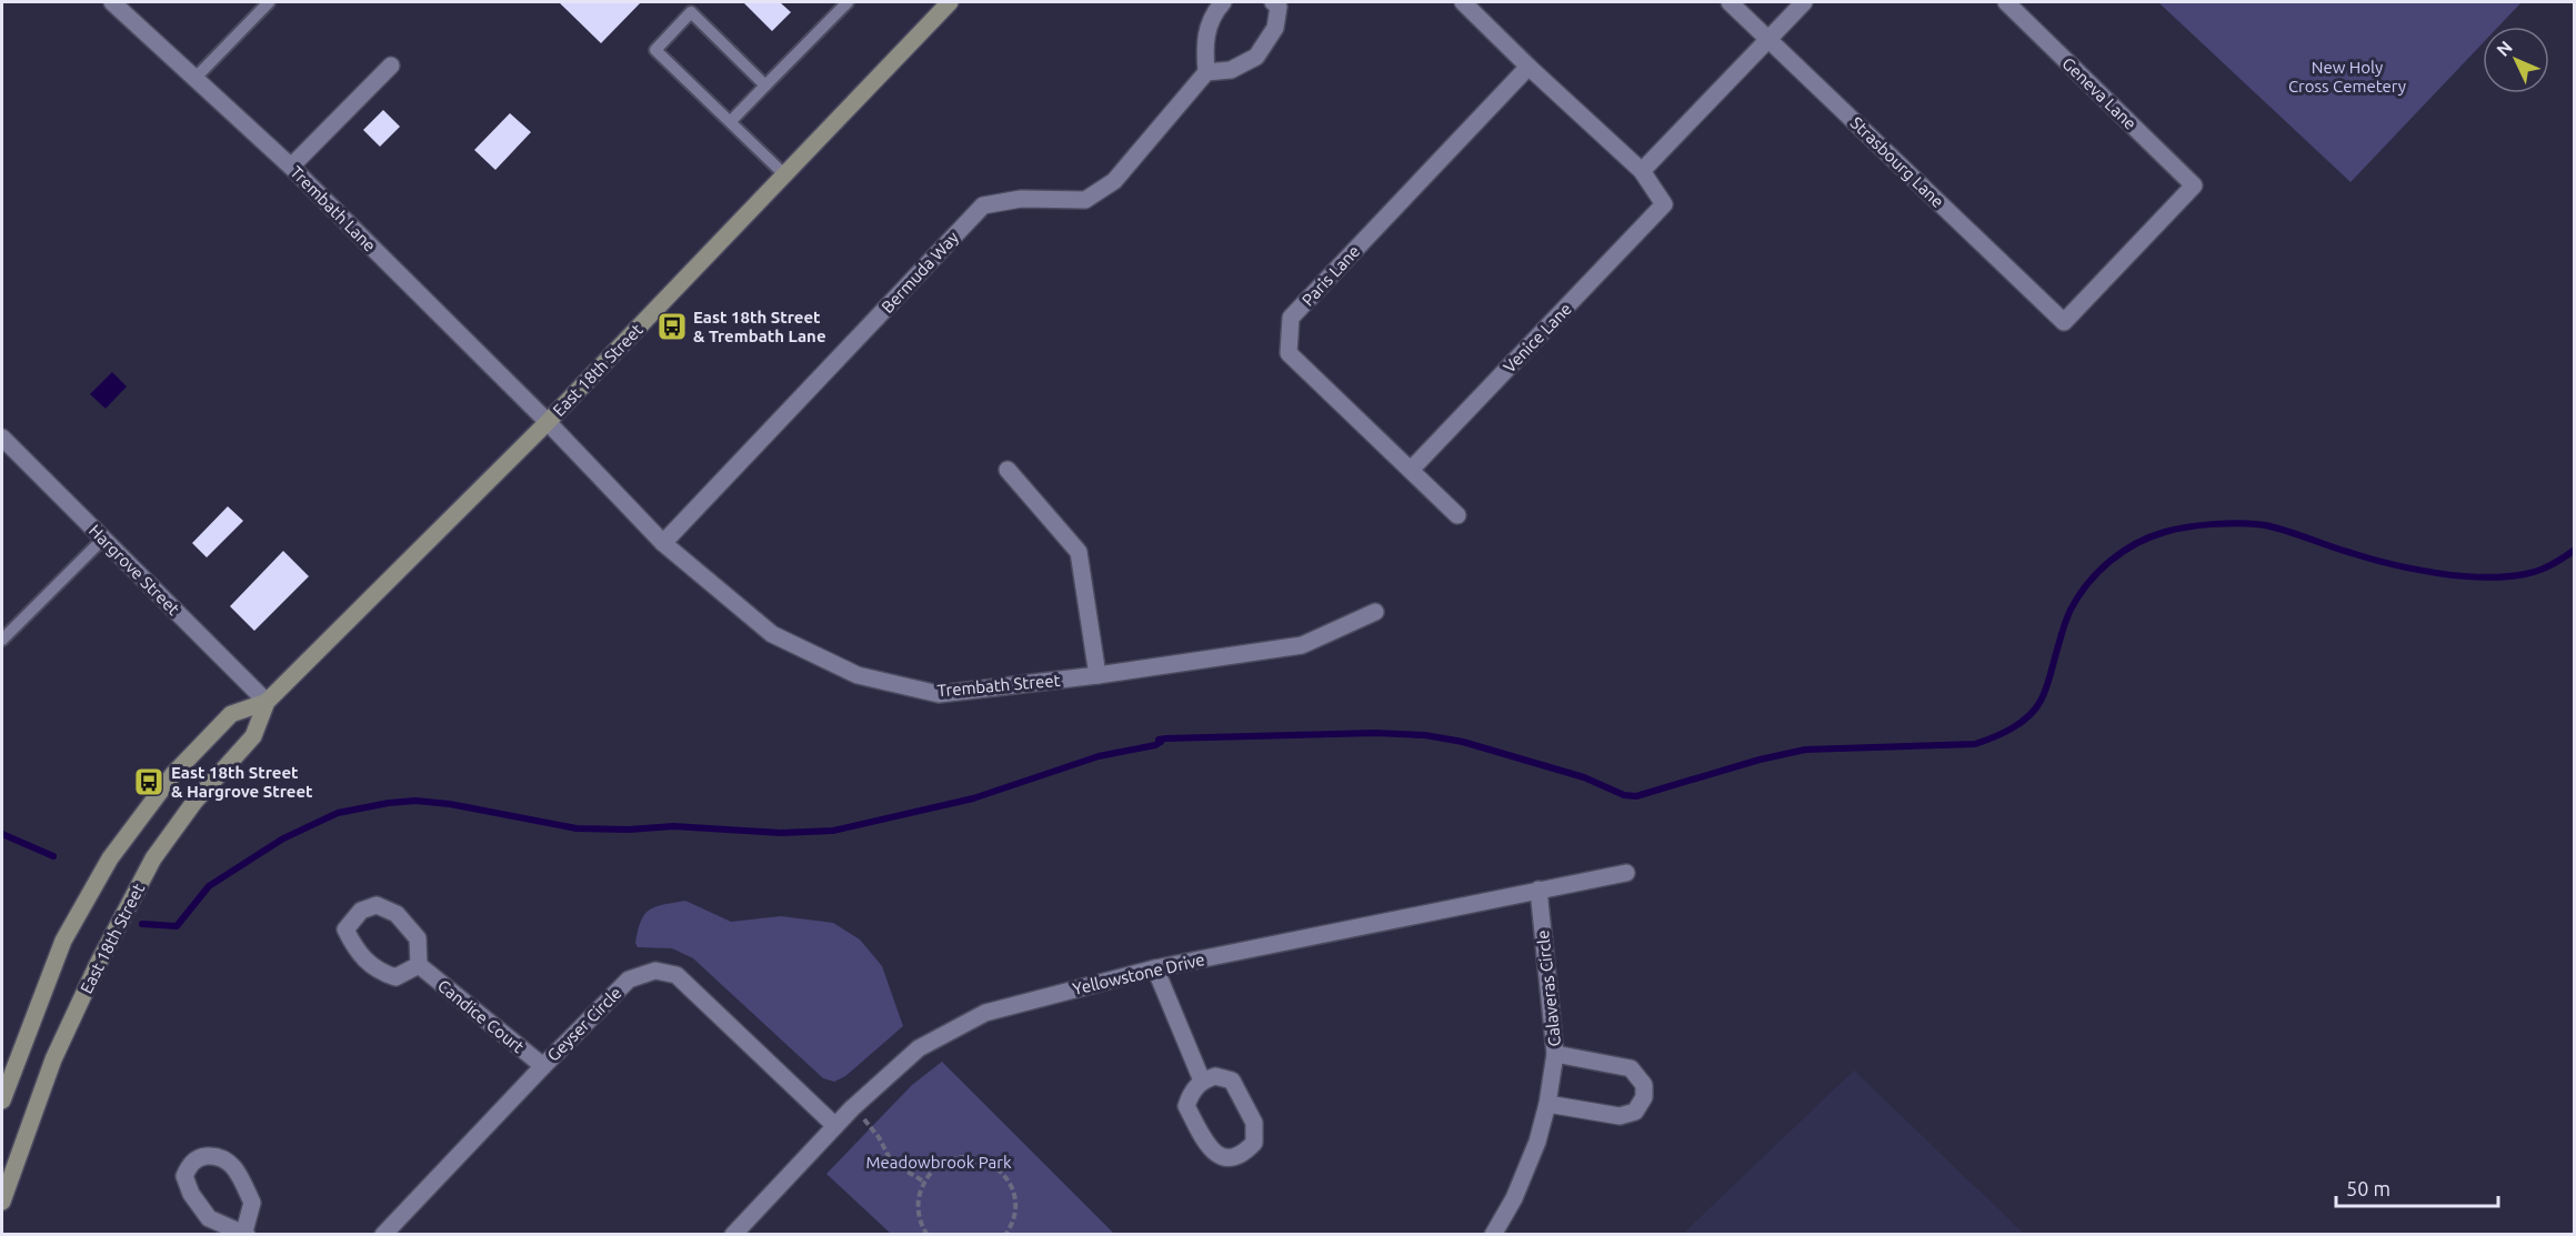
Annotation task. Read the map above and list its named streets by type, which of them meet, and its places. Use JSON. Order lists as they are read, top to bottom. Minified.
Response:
{"streets":{"main road":["East 18th Street"],"street":["Geneva Lane","Strasbourg Lane","Trembath Lane","Bermuda Way","Paris Lane","Venice Lane","Hargrove Street","Trembath Street","Yellowstone Drive","Calaveras Circle","Candice Court","Geyser Circle"]},"crossings":[["Geneva Lane","Strasbourg Lane"],["Trembath Lane","East 18th Street"],["Trembath Lane","Trembath Street"],["Bermuda Way","Trembath Street"],["Paris Lane","Venice Lane"],["East 18th Street","Hargrove Street"],["East 18th Street","Trembath Street"],["Yellowstone Drive","Calaveras Circle"],["Yellowstone Drive","Geyser Circle"],["Candice Court","Geyser Circle"]],"parks":["New Holy Cross Cemetery","Meadowbrook Park"],"places":{"bus stop":["East 18th Street & Trembath Lane","East 18th Street & Hargrove Street"]},"scale_bar":"50 m","north":"top left"}
